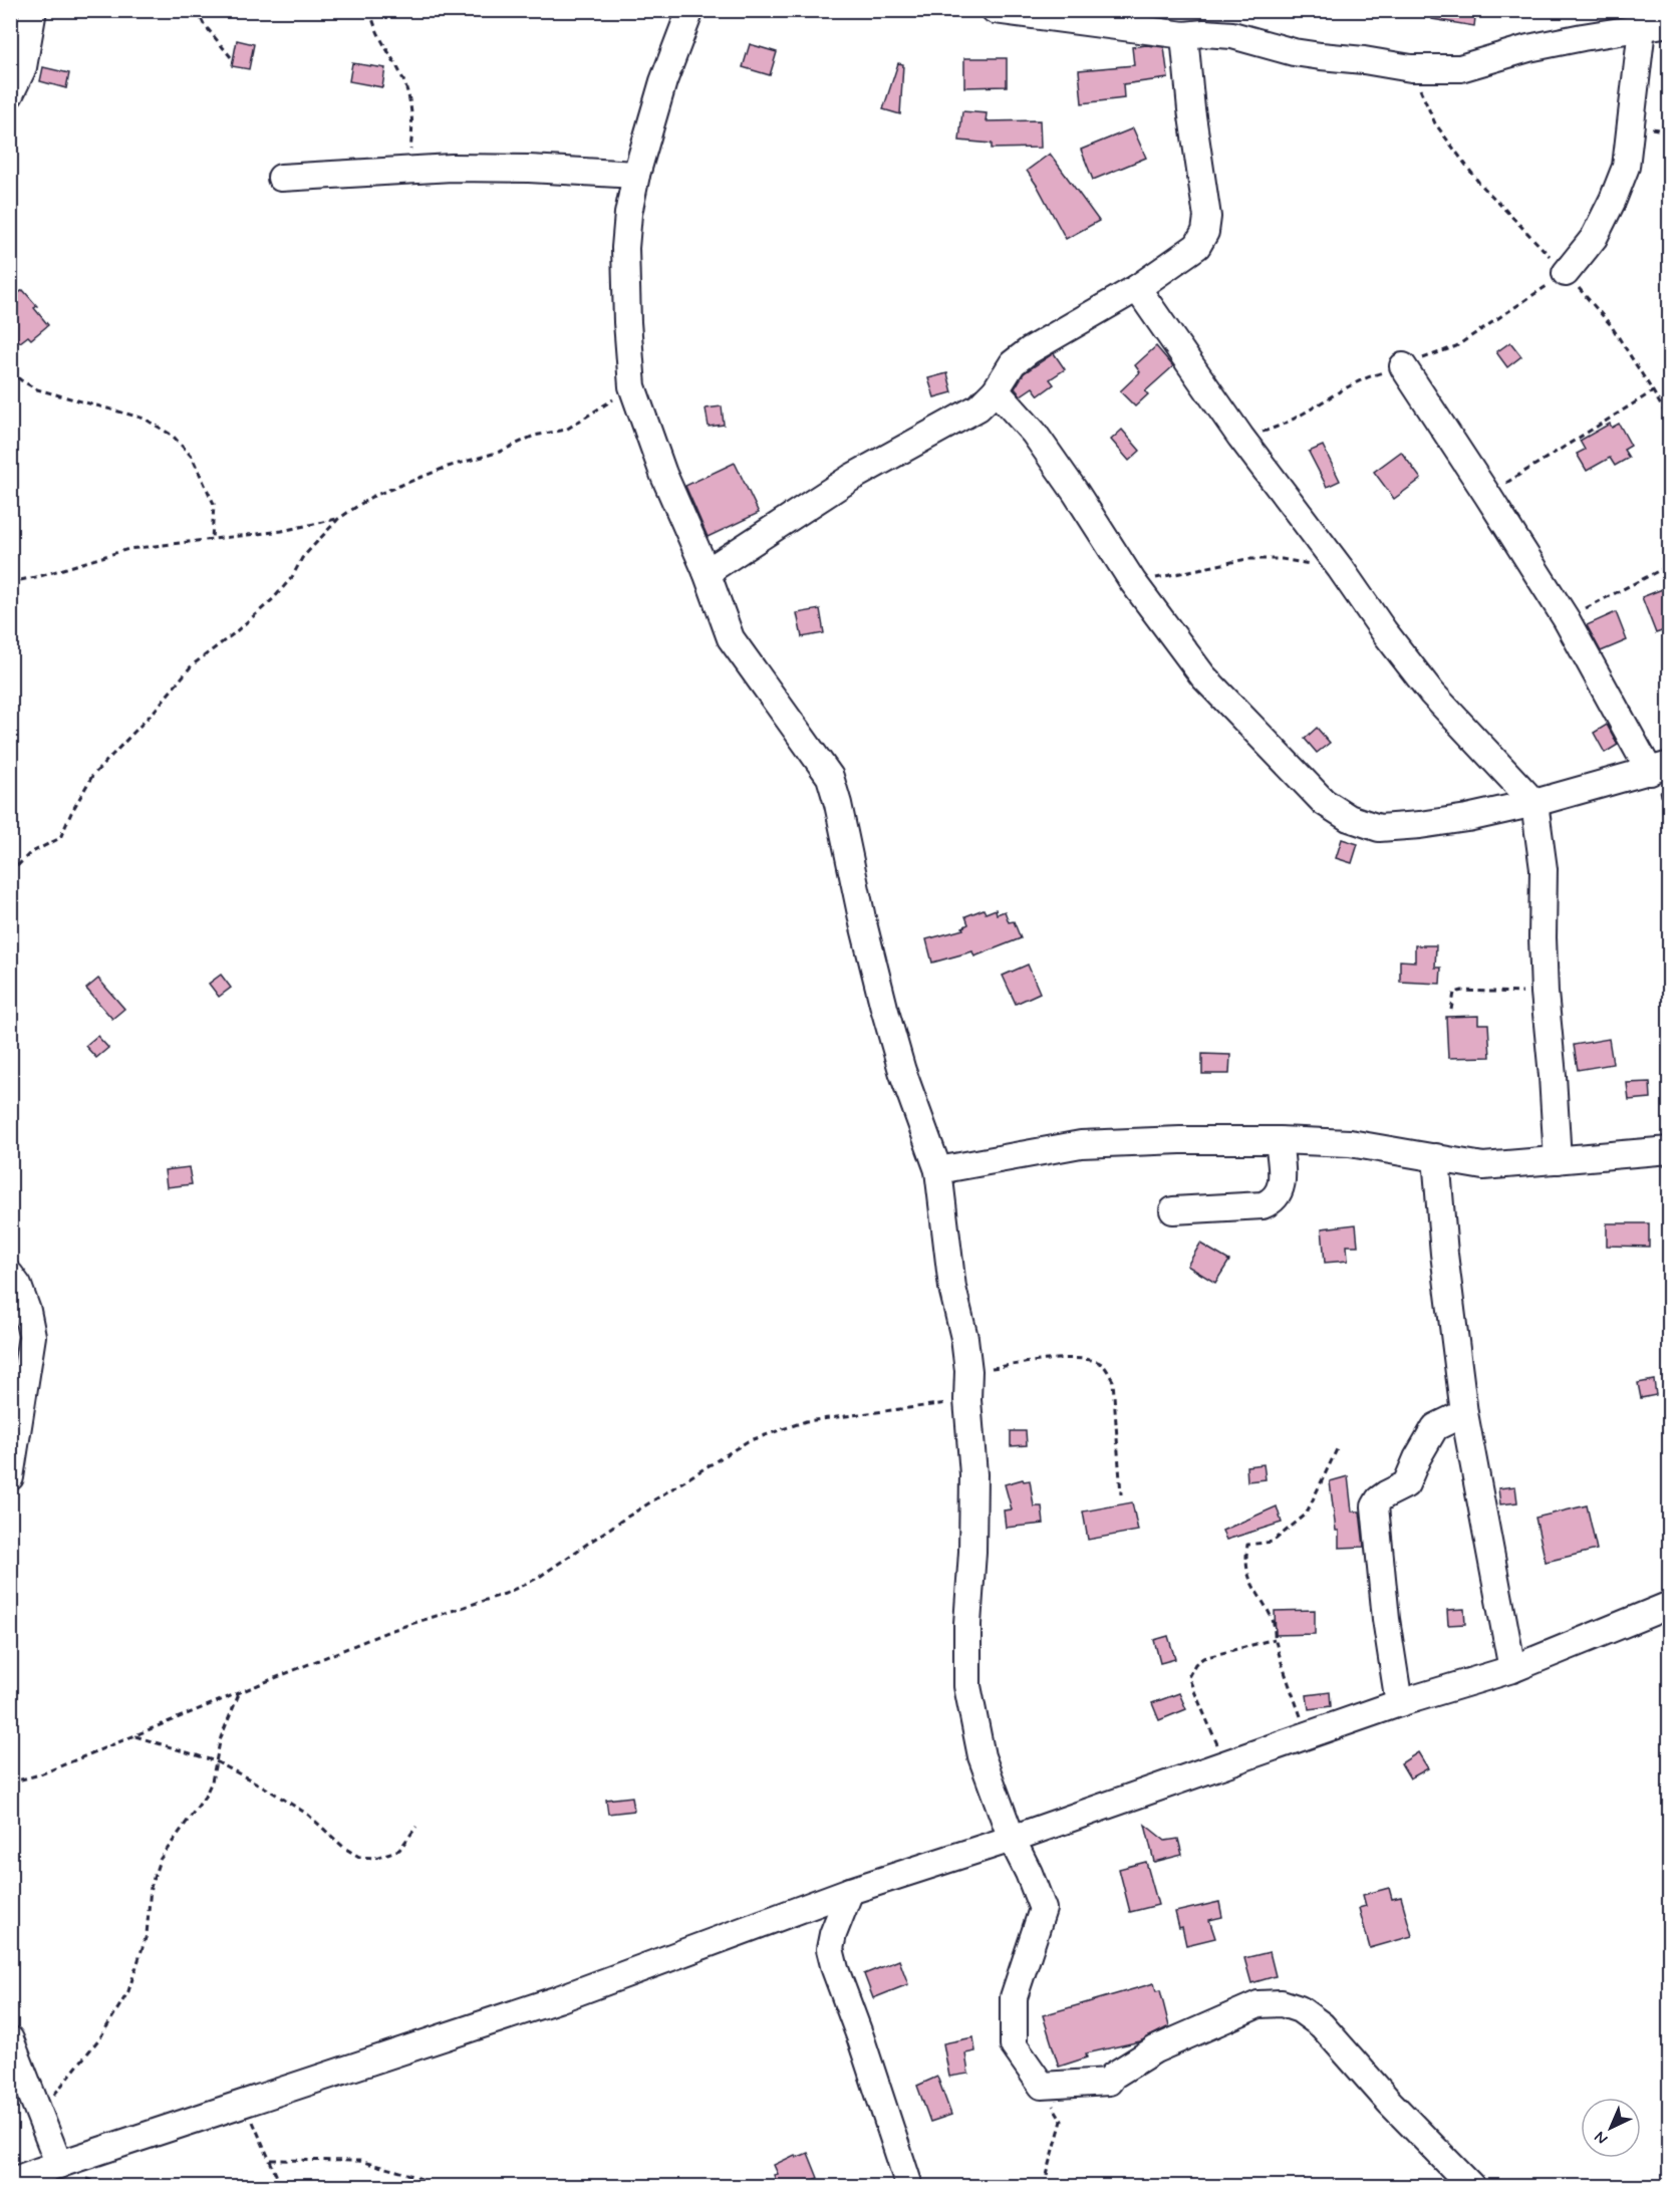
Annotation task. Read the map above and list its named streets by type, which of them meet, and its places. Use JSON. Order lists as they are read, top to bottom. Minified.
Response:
{"north":"bottom left"}
